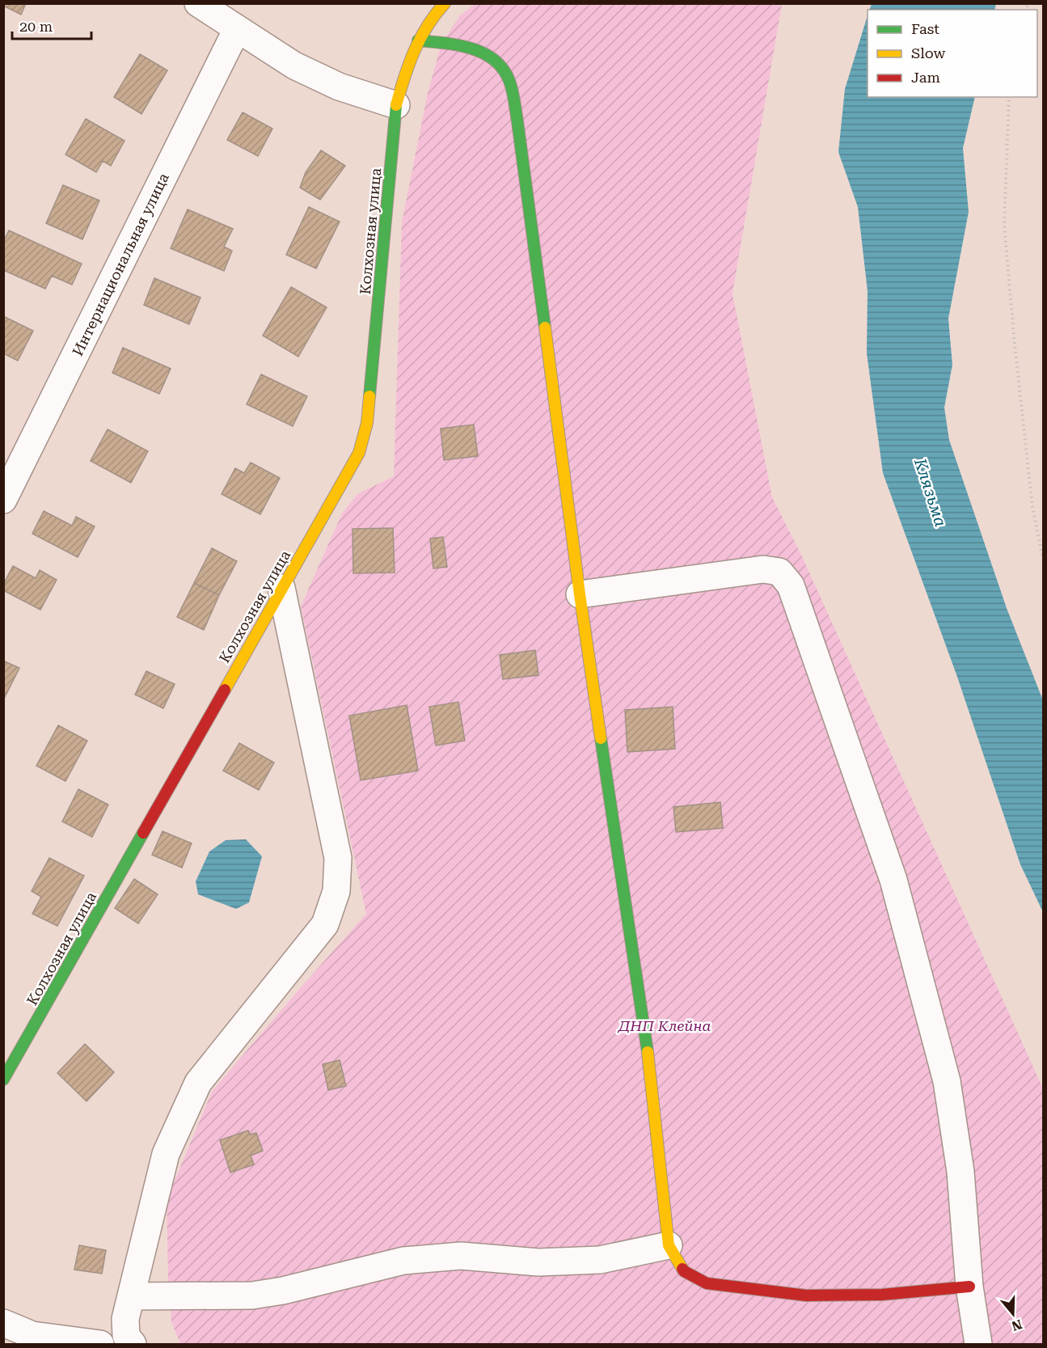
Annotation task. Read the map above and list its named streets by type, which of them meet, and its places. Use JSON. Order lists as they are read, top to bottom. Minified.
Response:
{"streets":{"street":["Колхозная улица","Интернациональная улица"]},"water":["Клязьма"],"parks":["ДНП Клейна"],"legend":["Fast","Slow","Jam"],"scale_bar":"20 m","north":"bottom"}
